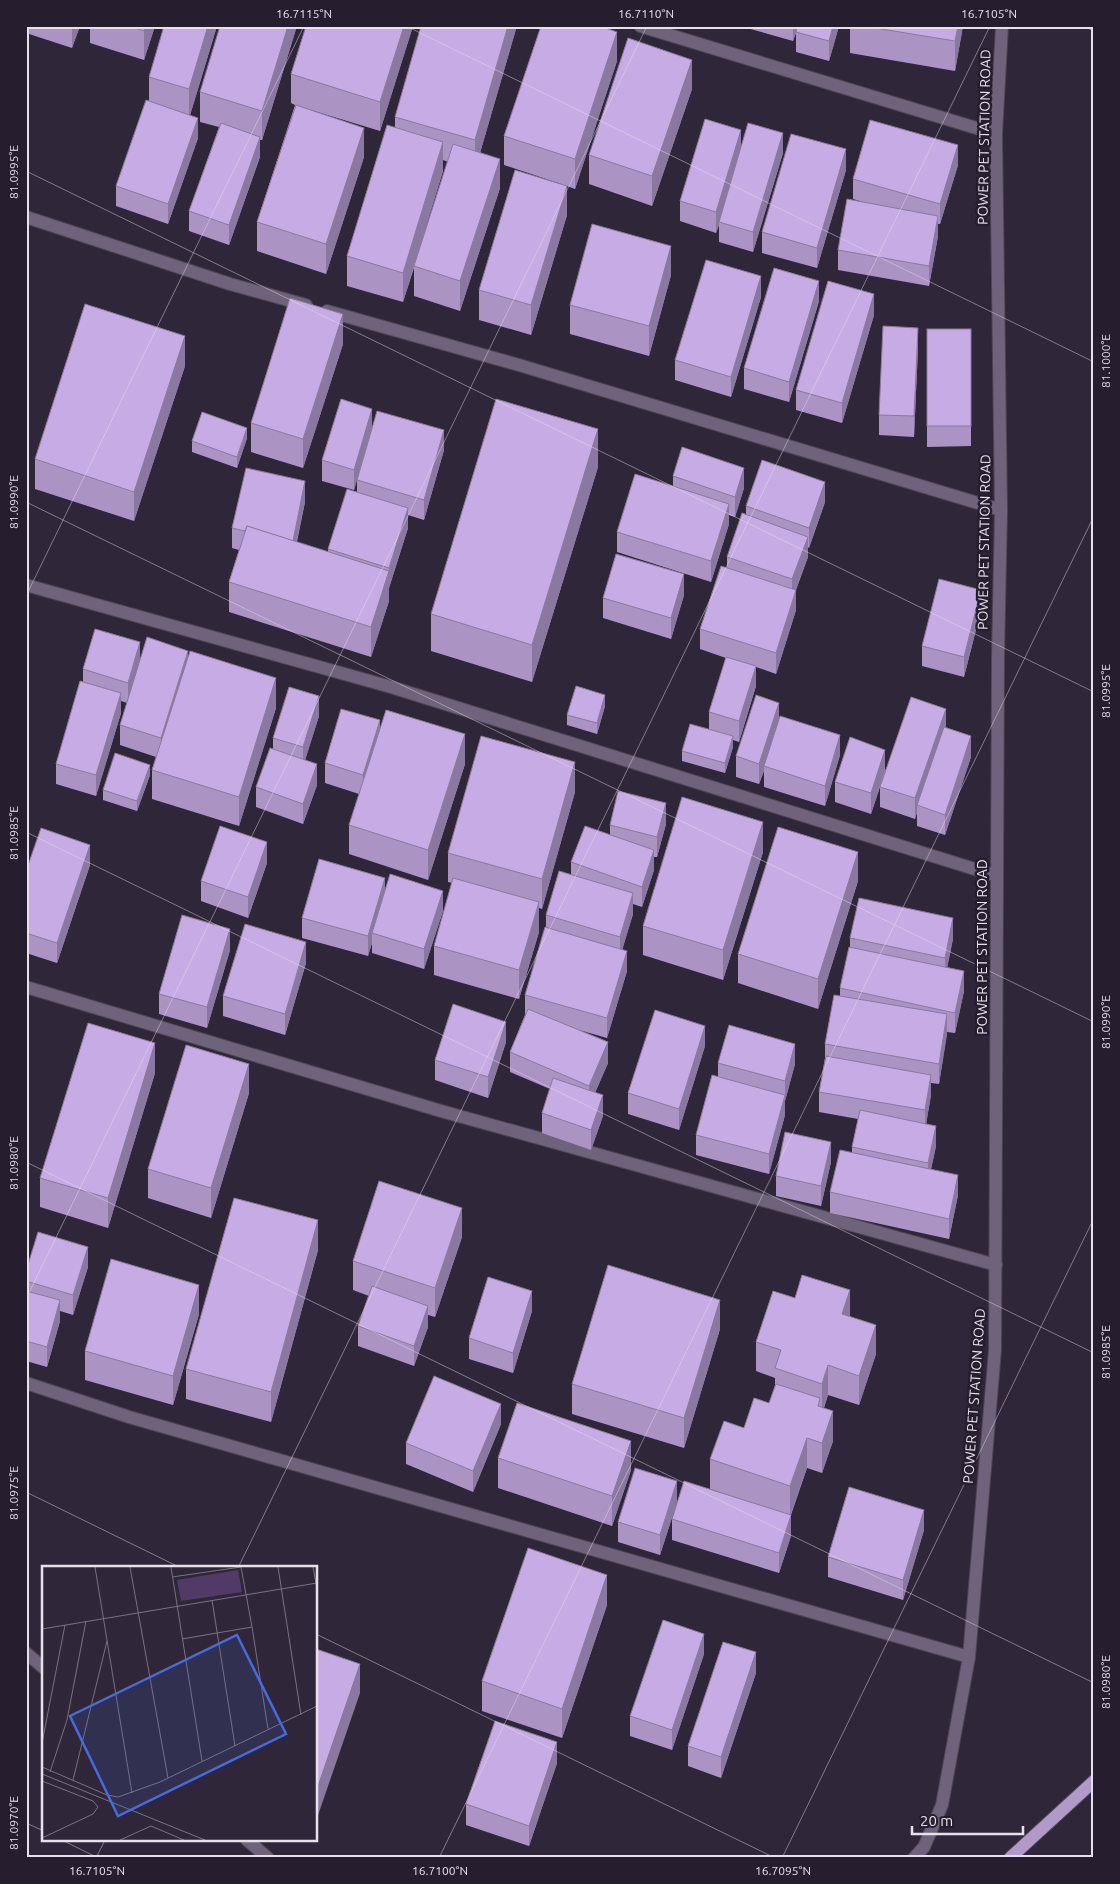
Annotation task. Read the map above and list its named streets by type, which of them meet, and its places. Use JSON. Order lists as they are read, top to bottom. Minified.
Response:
{"streets":{"street":["POWER PET STATION ROAD"]},"scale_bar":"20 m","coordinates":["16.7115°N","16.7110°N","16.7105°N","81.0995°E","81.1000°E","81.0990°E","81.0985°E","81.0980°E","81.0975°E","81.0970°E","16.7100°N","16.7095°N"]}
